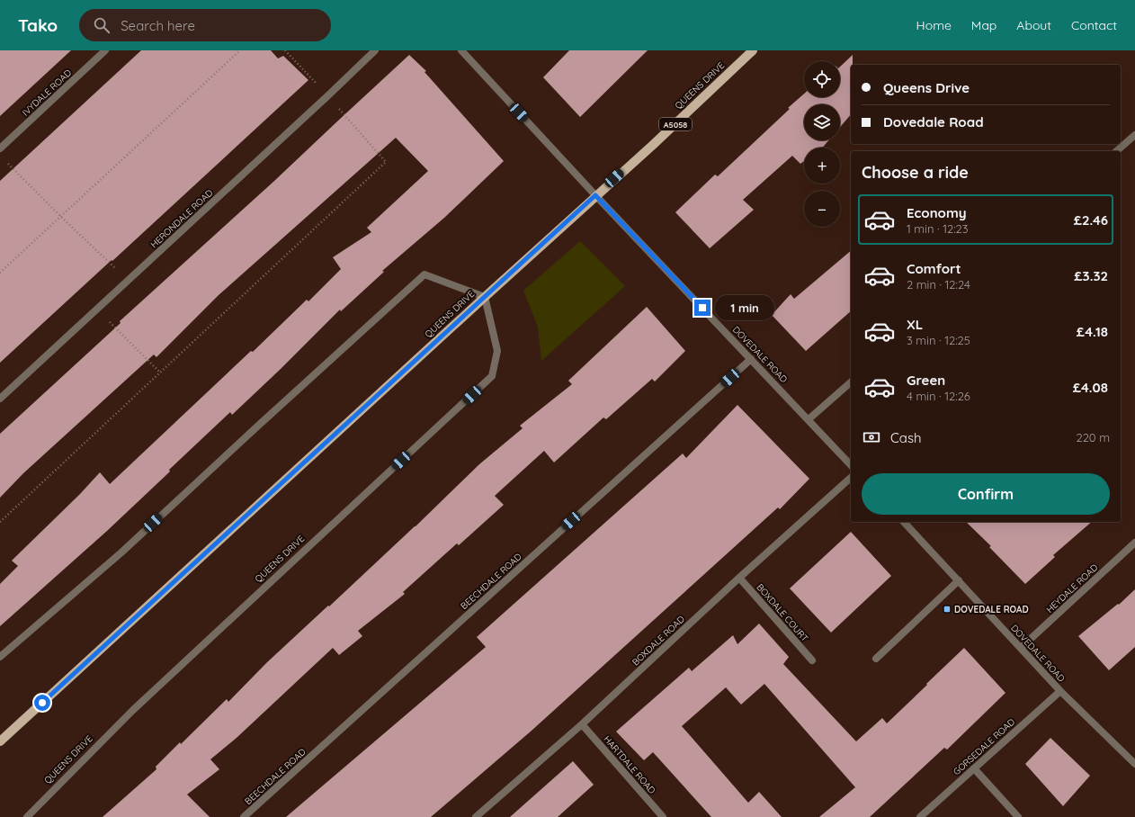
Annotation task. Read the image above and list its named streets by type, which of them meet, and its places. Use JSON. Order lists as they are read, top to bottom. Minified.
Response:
{"streets":{"main road":["QUEENS DRIVE","A5058"],"street":["IVYDALE ROAD","HERONDALE ROAD","DOVEDALE ROAD","BEECHDALE ROAD","HEYDALE ROAD","BOXDALE COURT","BOXDALE ROAD","GORSEDALE ROAD","HARTDALE ROAD"]},"crossings":[["QUEENS DRIVE","DOVEDALE ROAD"],["DOVEDALE ROAD","BEECHDALE ROAD"],["DOVEDALE ROAD","HEYDALE ROAD"],["DOVEDALE ROAD","GORSEDALE ROAD"],["BOXDALE COURT","BOXDALE ROAD"],["BOXDALE ROAD","HARTDALE ROAD"]],"places":{"transit":["DOVEDALE ROAD"]},"page":{"header":"Tako","search":"Search here","nav":["Home","Map","About","Contact"],"map_buttons":["+","−"],"banner":["Queens Drive","Dovedale Road"],"heading":"Choose a ride","list":[{"name":"Economy","note":"1 min · 12:23","value":"£2.46"},{"name":"Comfort","note":"2 min · 12:24","value":"£3.32"},{"name":"XL","note":"3 min · 12:25","value":"£4.18"},{"name":"Green","note":"4 min · 12:26","value":"£4.08"}],"bubble":"1 min","pay":["Cash","220 m"],"buttons":"Confirm"}}
